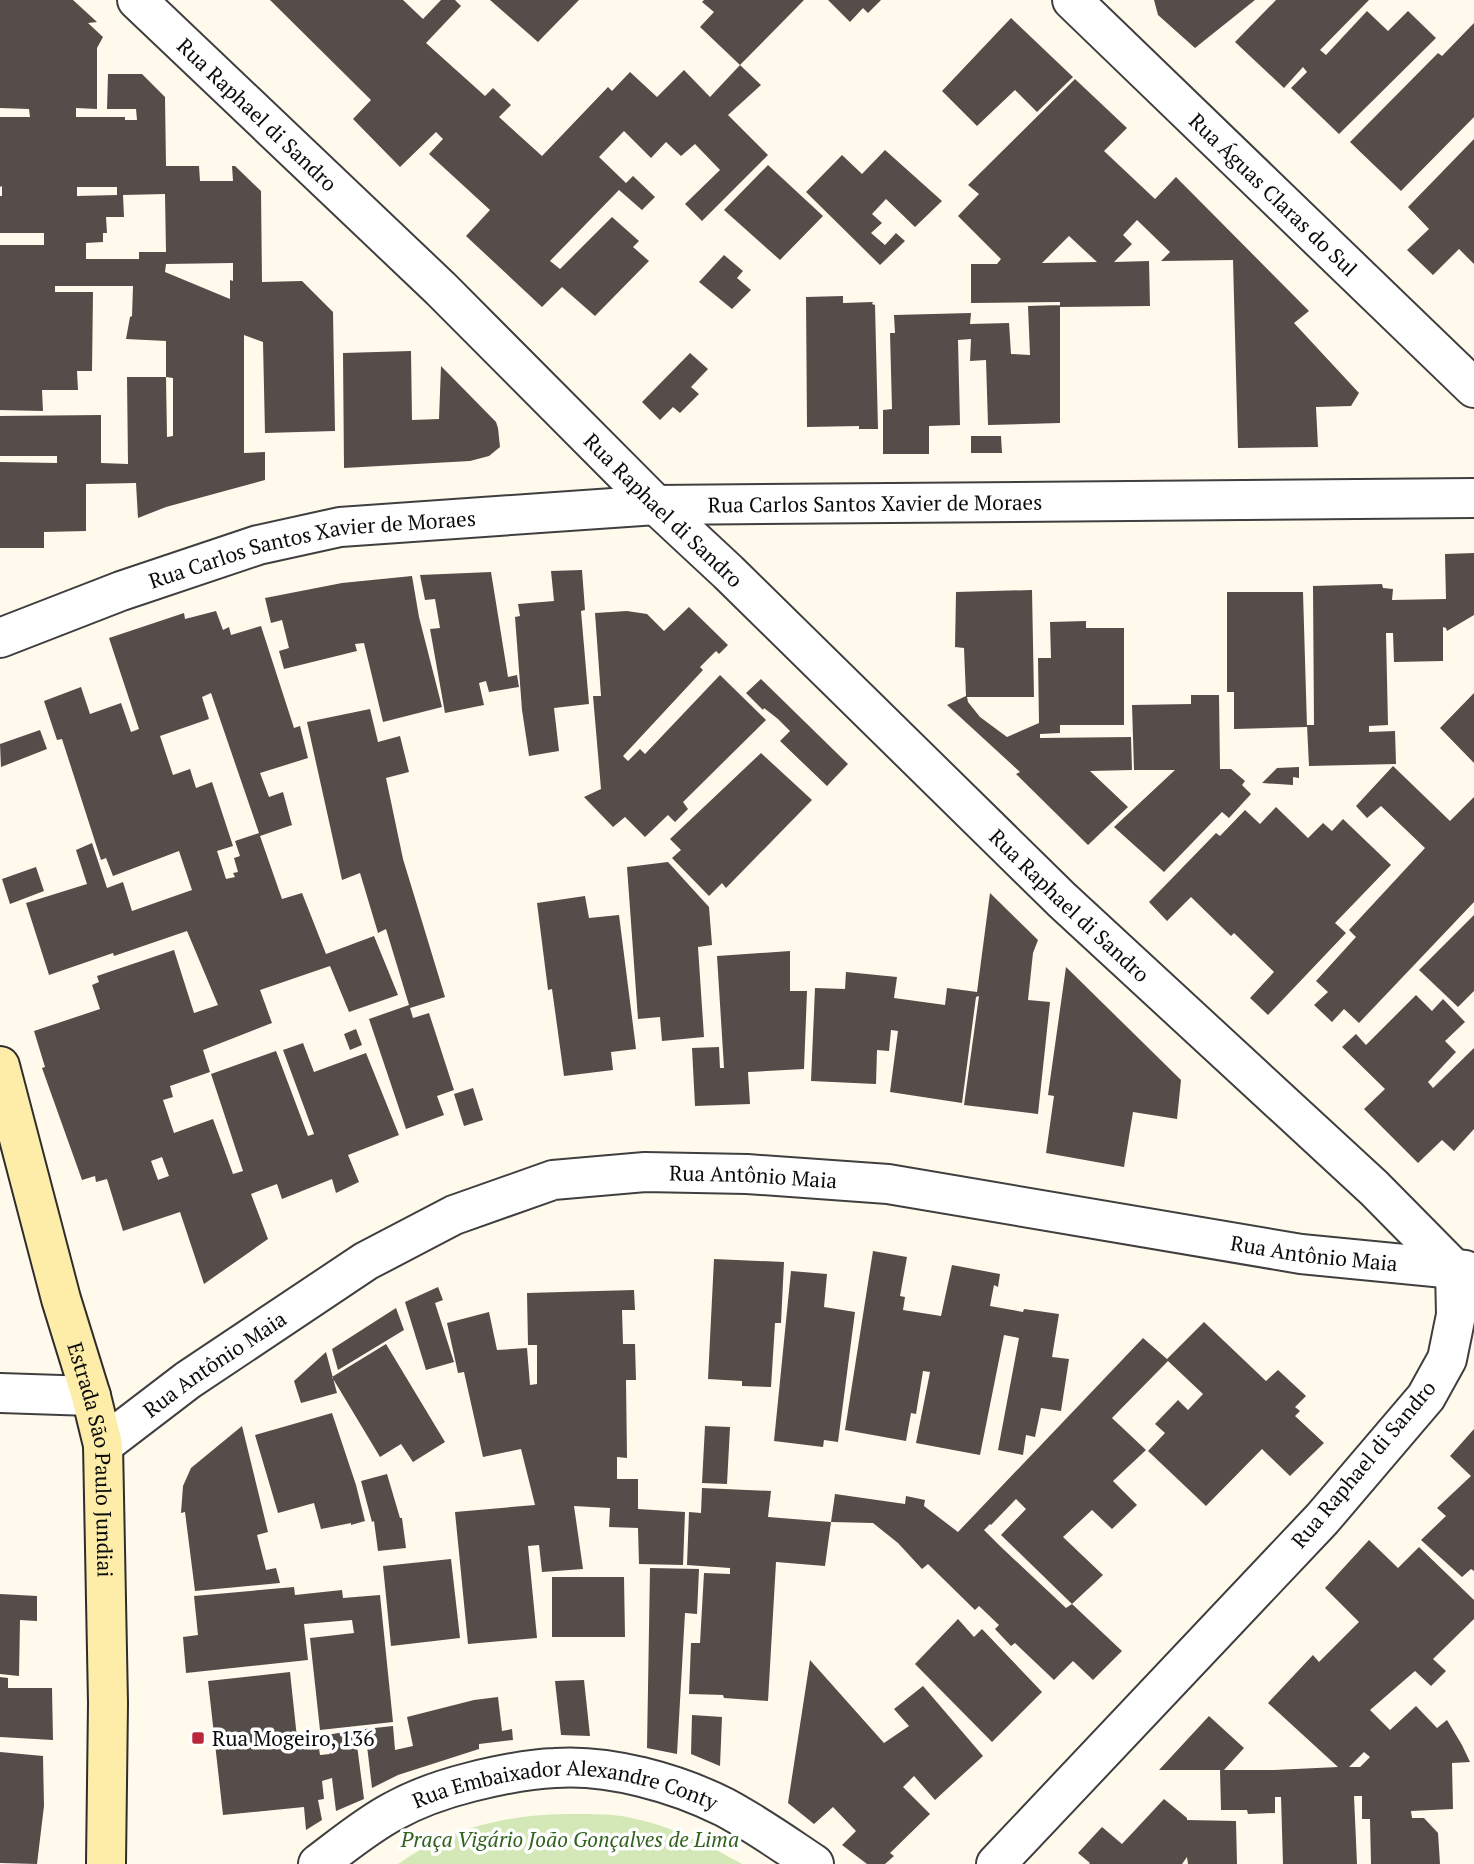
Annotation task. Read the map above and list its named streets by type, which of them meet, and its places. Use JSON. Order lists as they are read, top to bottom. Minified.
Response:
{"streets":{"main road":["Estrada São Paulo Jundiai"],"street":["Rua Raphael di Sandro","Rua Águas Claras do Sul","Rua Carlos Santos Xavier de Moraes","Rua Antônio Maia","Rua Embaixador Alexandre Conty"]},"crossings":[["Rua Raphael di Sandro","Rua Carlos Santos Xavier de Moraes"],["Rua Raphael di Sandro","Rua Antônio Maia"],["Rua Antônio Maia","Estrada São Paulo Jundiai"]],"parks":["Praça Vigário João Gonçalves de Lima"],"places":{"transit":["Rua Mogeiro, 136"]}}
